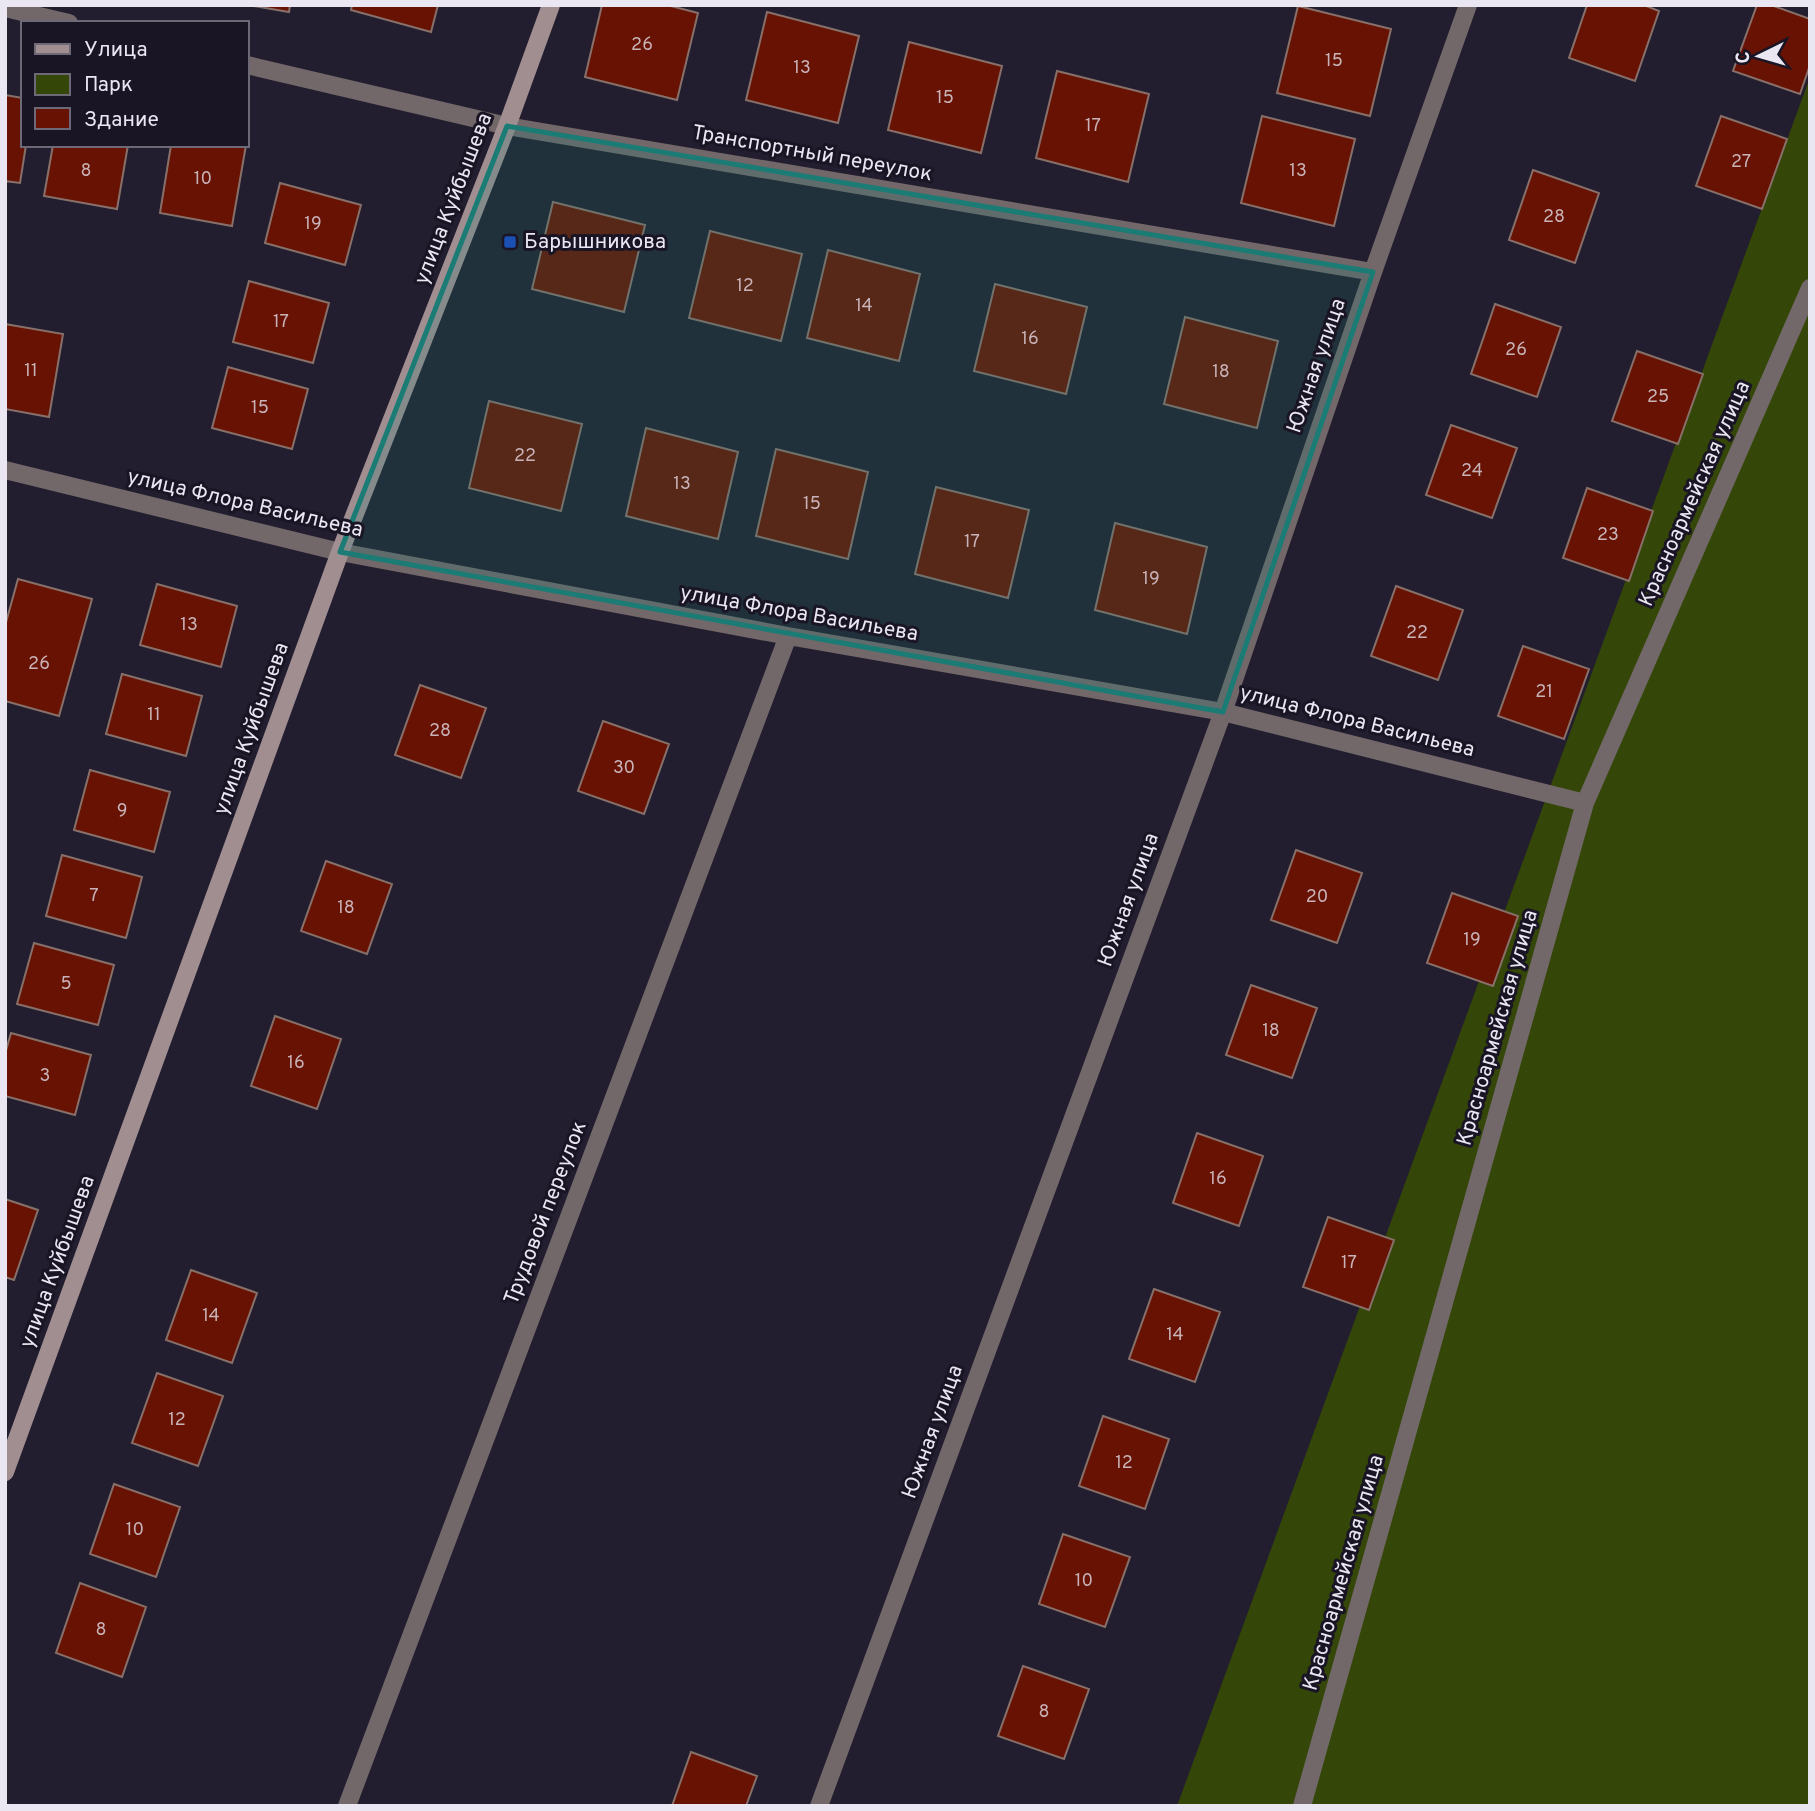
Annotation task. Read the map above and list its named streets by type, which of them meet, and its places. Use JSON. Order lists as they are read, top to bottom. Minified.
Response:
{"streets":{"street":["Транспортный переулок","улица Куйбышева","Южная улица","Красноармейская улица","улица Флора Васильева","Трудовой переулок"]},"crossings":[["Транспортный переулок","улица Куйбышева"],["Транспортный переулок","Южная улица"],["улица Куйбышева","улица Флора Васильева"],["Южная улица","улица Флора Васильева"],["Красноармейская улица","улица Флора Васильева"],["улица Флора Васильева","Трудовой переулок"]],"places":{"transit":["Барышникова"]},"house_numbers":["26","15","13","15","17","27","8","13","10","28","19","12","14","17","16","26","11","18","25","15","22","24","13","15","23","17","19","13","22","26","21","11","28","30","9","7","20","18","19","5","18","16","3","16","17","14","14","12","12","10","10","8","8"],"legend":["Улица","Парк","Здание"],"north":"left"}
